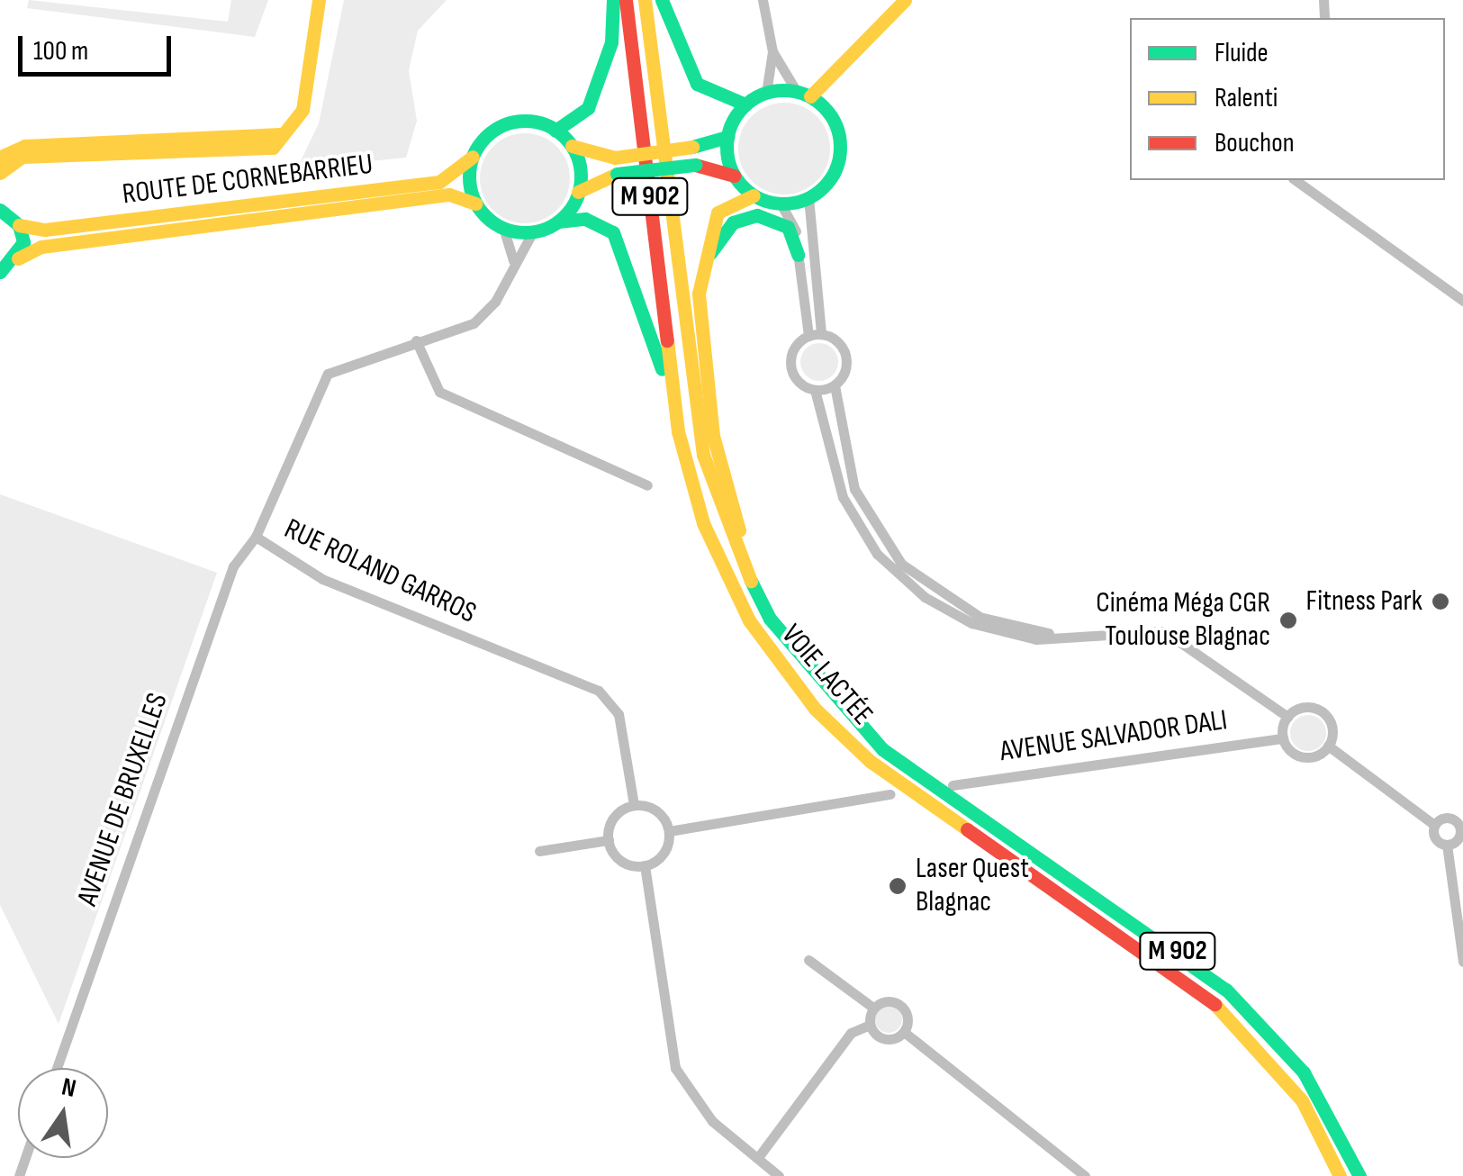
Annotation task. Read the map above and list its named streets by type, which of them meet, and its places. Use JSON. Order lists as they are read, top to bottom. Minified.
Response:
{"streets":{"main road":["ROUTE DE CORNEBARRIEU","M 902","VOIE LACTÉE"],"street":["RUE ROLAND GARROS","AVENUE SALVADOR DALI","AVENUE DE BRUXELLES"]},"crossings":[["ROUTE DE CORNEBARRIEU","RUE ROLAND GARROS"],["RUE ROLAND GARROS","AVENUE DE BRUXELLES"]],"places":["Fitness Park","Cinéma Méga CGR Toulouse Blagnac","Laser Quest Blagnac"],"legend":["Fluide","Ralenti","Bouchon"],"scale_bar":"100 m","north":"top"}
